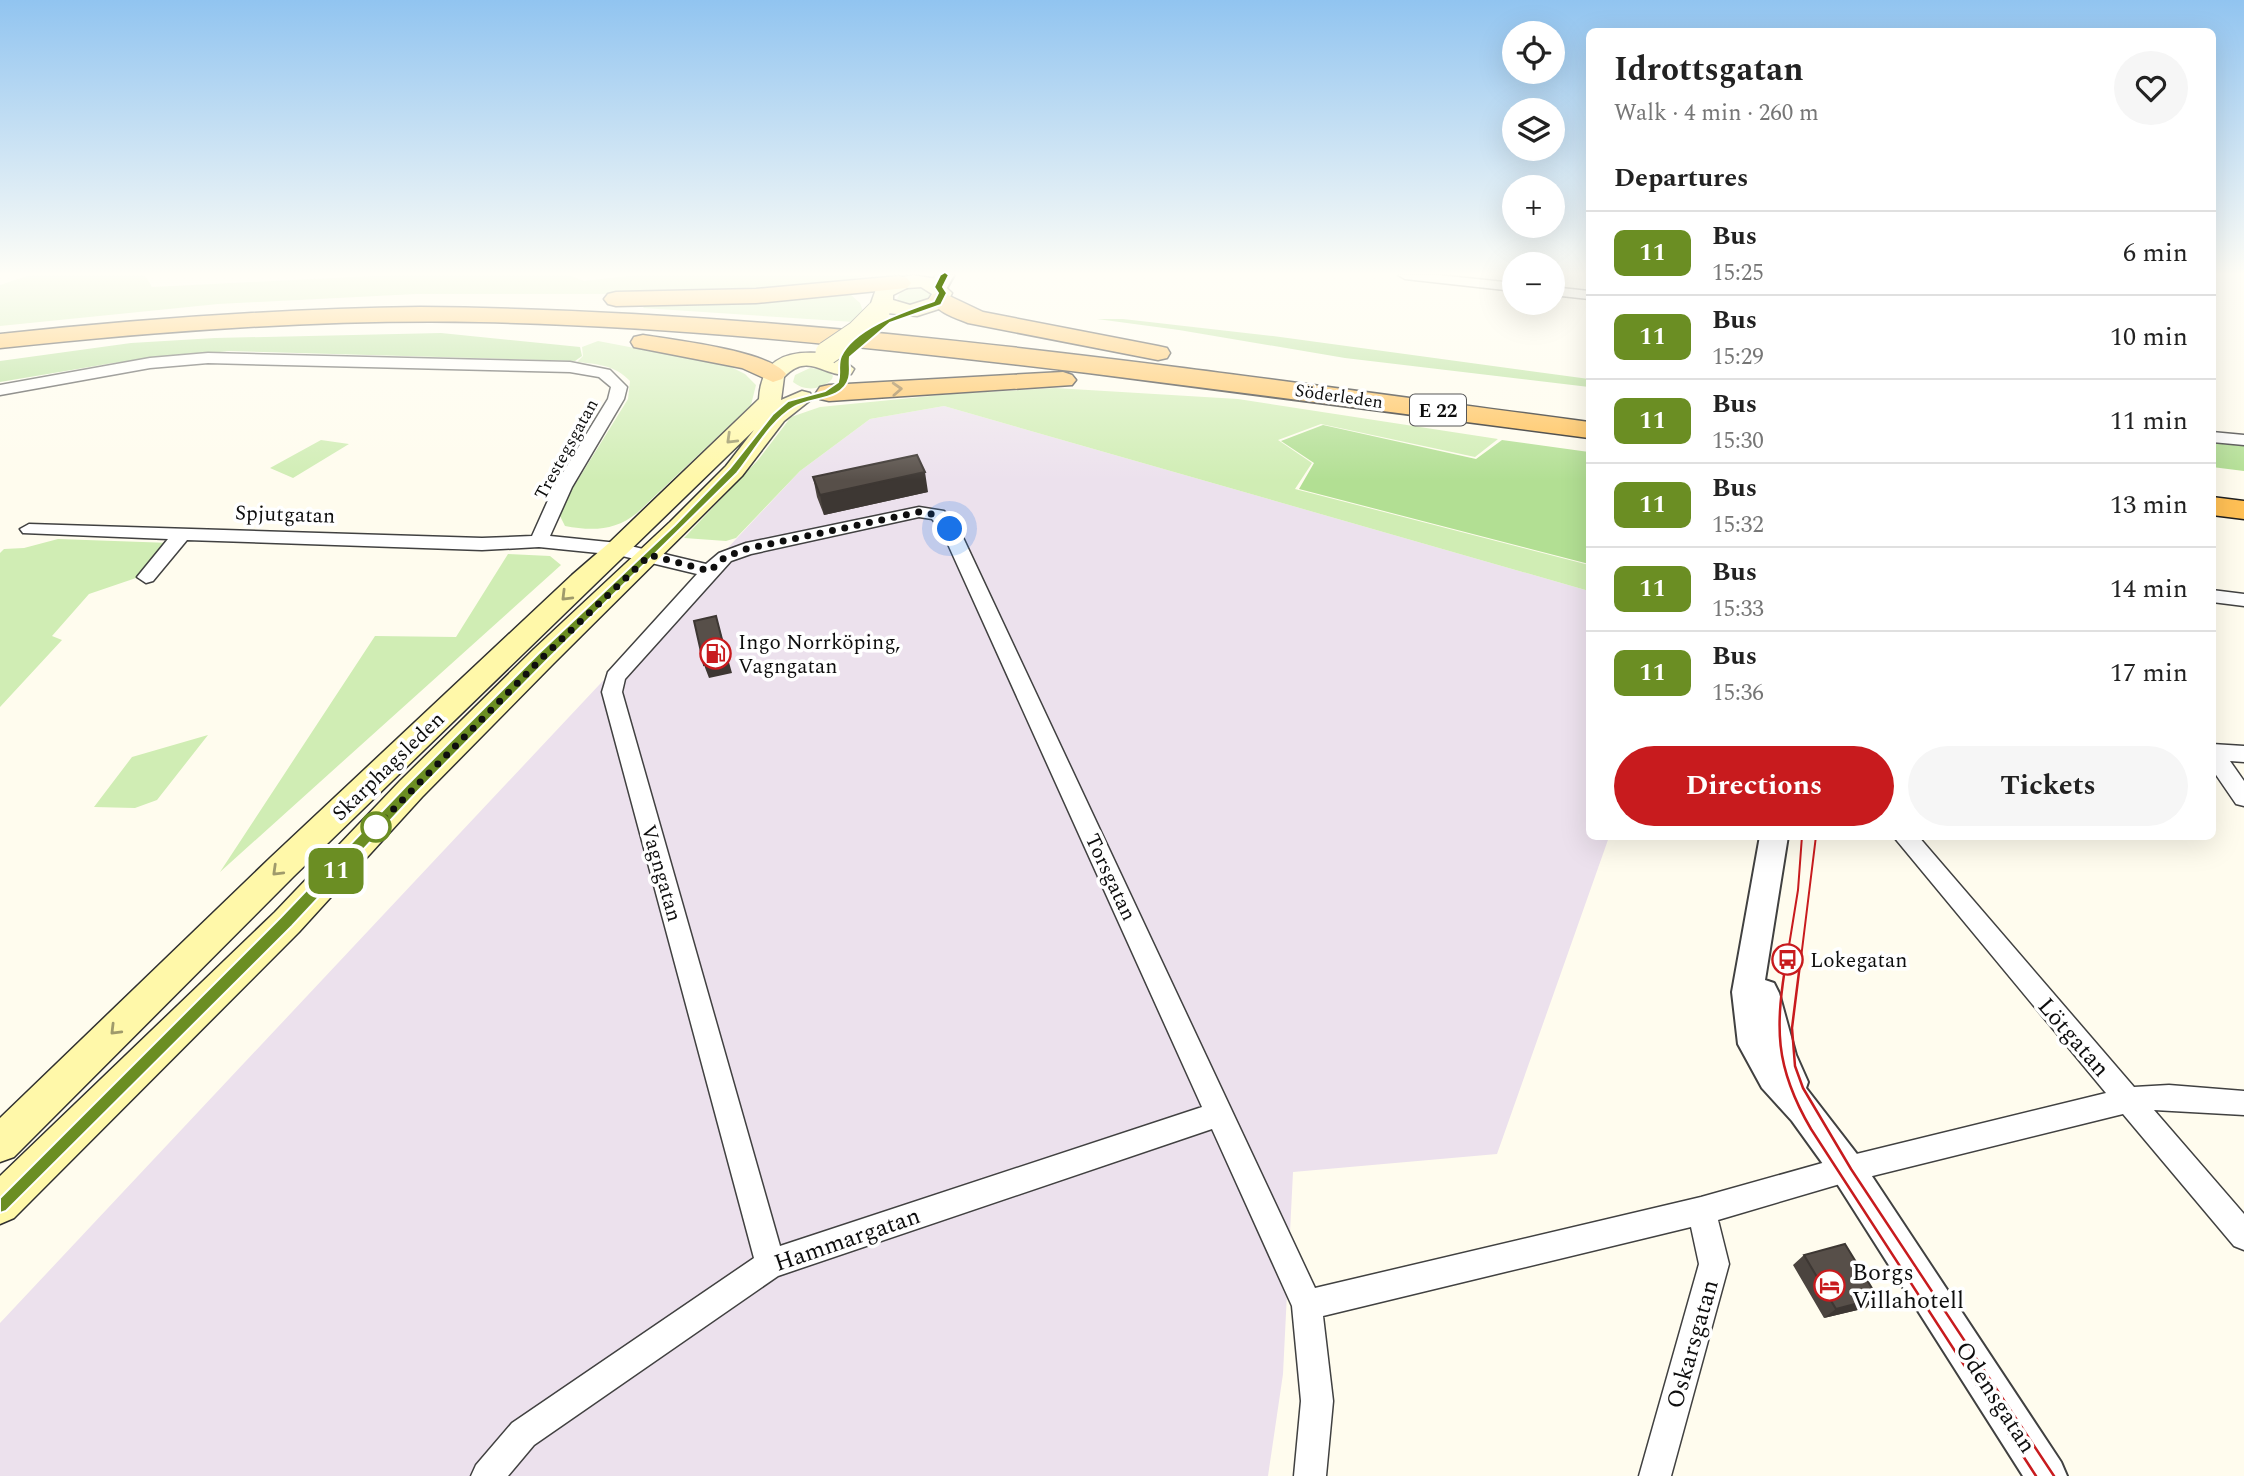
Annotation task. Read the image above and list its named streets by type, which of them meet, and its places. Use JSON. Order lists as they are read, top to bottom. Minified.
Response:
{"streets":{"highway":["Söderleden","E 22"],"main road":["Skarphagsleden"],"street":["Trestegsgatan","Spjutgatan","Vagngatan","Torsgatan","Lötgatan","Hammargatan","Oskarsgatan","Odensgatan"]},"crossings":[["Trestegsgatan","Spjutgatan"],["Vagngatan","Torsgatan"],["Vagngatan","Hammargatan"],["Torsgatan","Hammargatan"]],"places":{"fuel station":["Ingo Norrköping, Vagngatan"],"bus stop":["Lokegatan"],"hotel":["Borgs Villahotell"]},"lines":["bus line 11"],"page":{"on_map":"11","map_buttons":["+","−"],"heading":[["Idrottsgatan","Walk · 4 min · 260 m"],"Departures"],"list":[{"mark":"11","name":"Bus","note":"15:25","value":"6 min"},{"mark":"11","name":"Bus","note":"15:29","value":"10 min"},{"mark":"11","name":"Bus","note":"15:30","value":"11 min"},{"mark":"11","name":"Bus","note":"15:32","value":"13 min"},{"mark":"11","name":"Bus","note":"15:33","value":"14 min"},{"mark":"11","name":"Bus","note":"15:36","value":"17 min"}],"buttons":["Directions","Tickets"]}}
